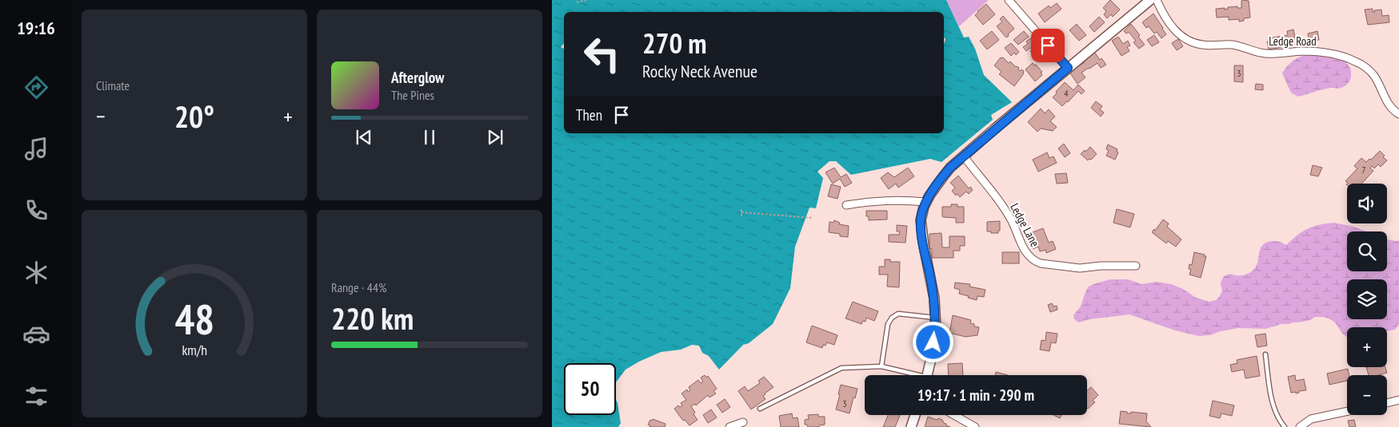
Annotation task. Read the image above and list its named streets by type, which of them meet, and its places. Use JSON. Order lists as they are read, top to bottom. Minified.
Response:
{"streets":{"street":["Ledge Road","Ledge Lane"]},"house_numbers":["3","4","7","3"],"page":{"tabs":"19:16","tile":["Climate",["Range · 44%","220 km"]],"turn":["270 m","Rocky Neck Avenue"],"song":["Afterglow","The Pines"],"then":"Then","heat":["−","20°","+"],"map_buttons":["+","−"],"limit":"50","trip":"19:17 · 1 min · 290 m","gauge":["48","km/h"]}}
